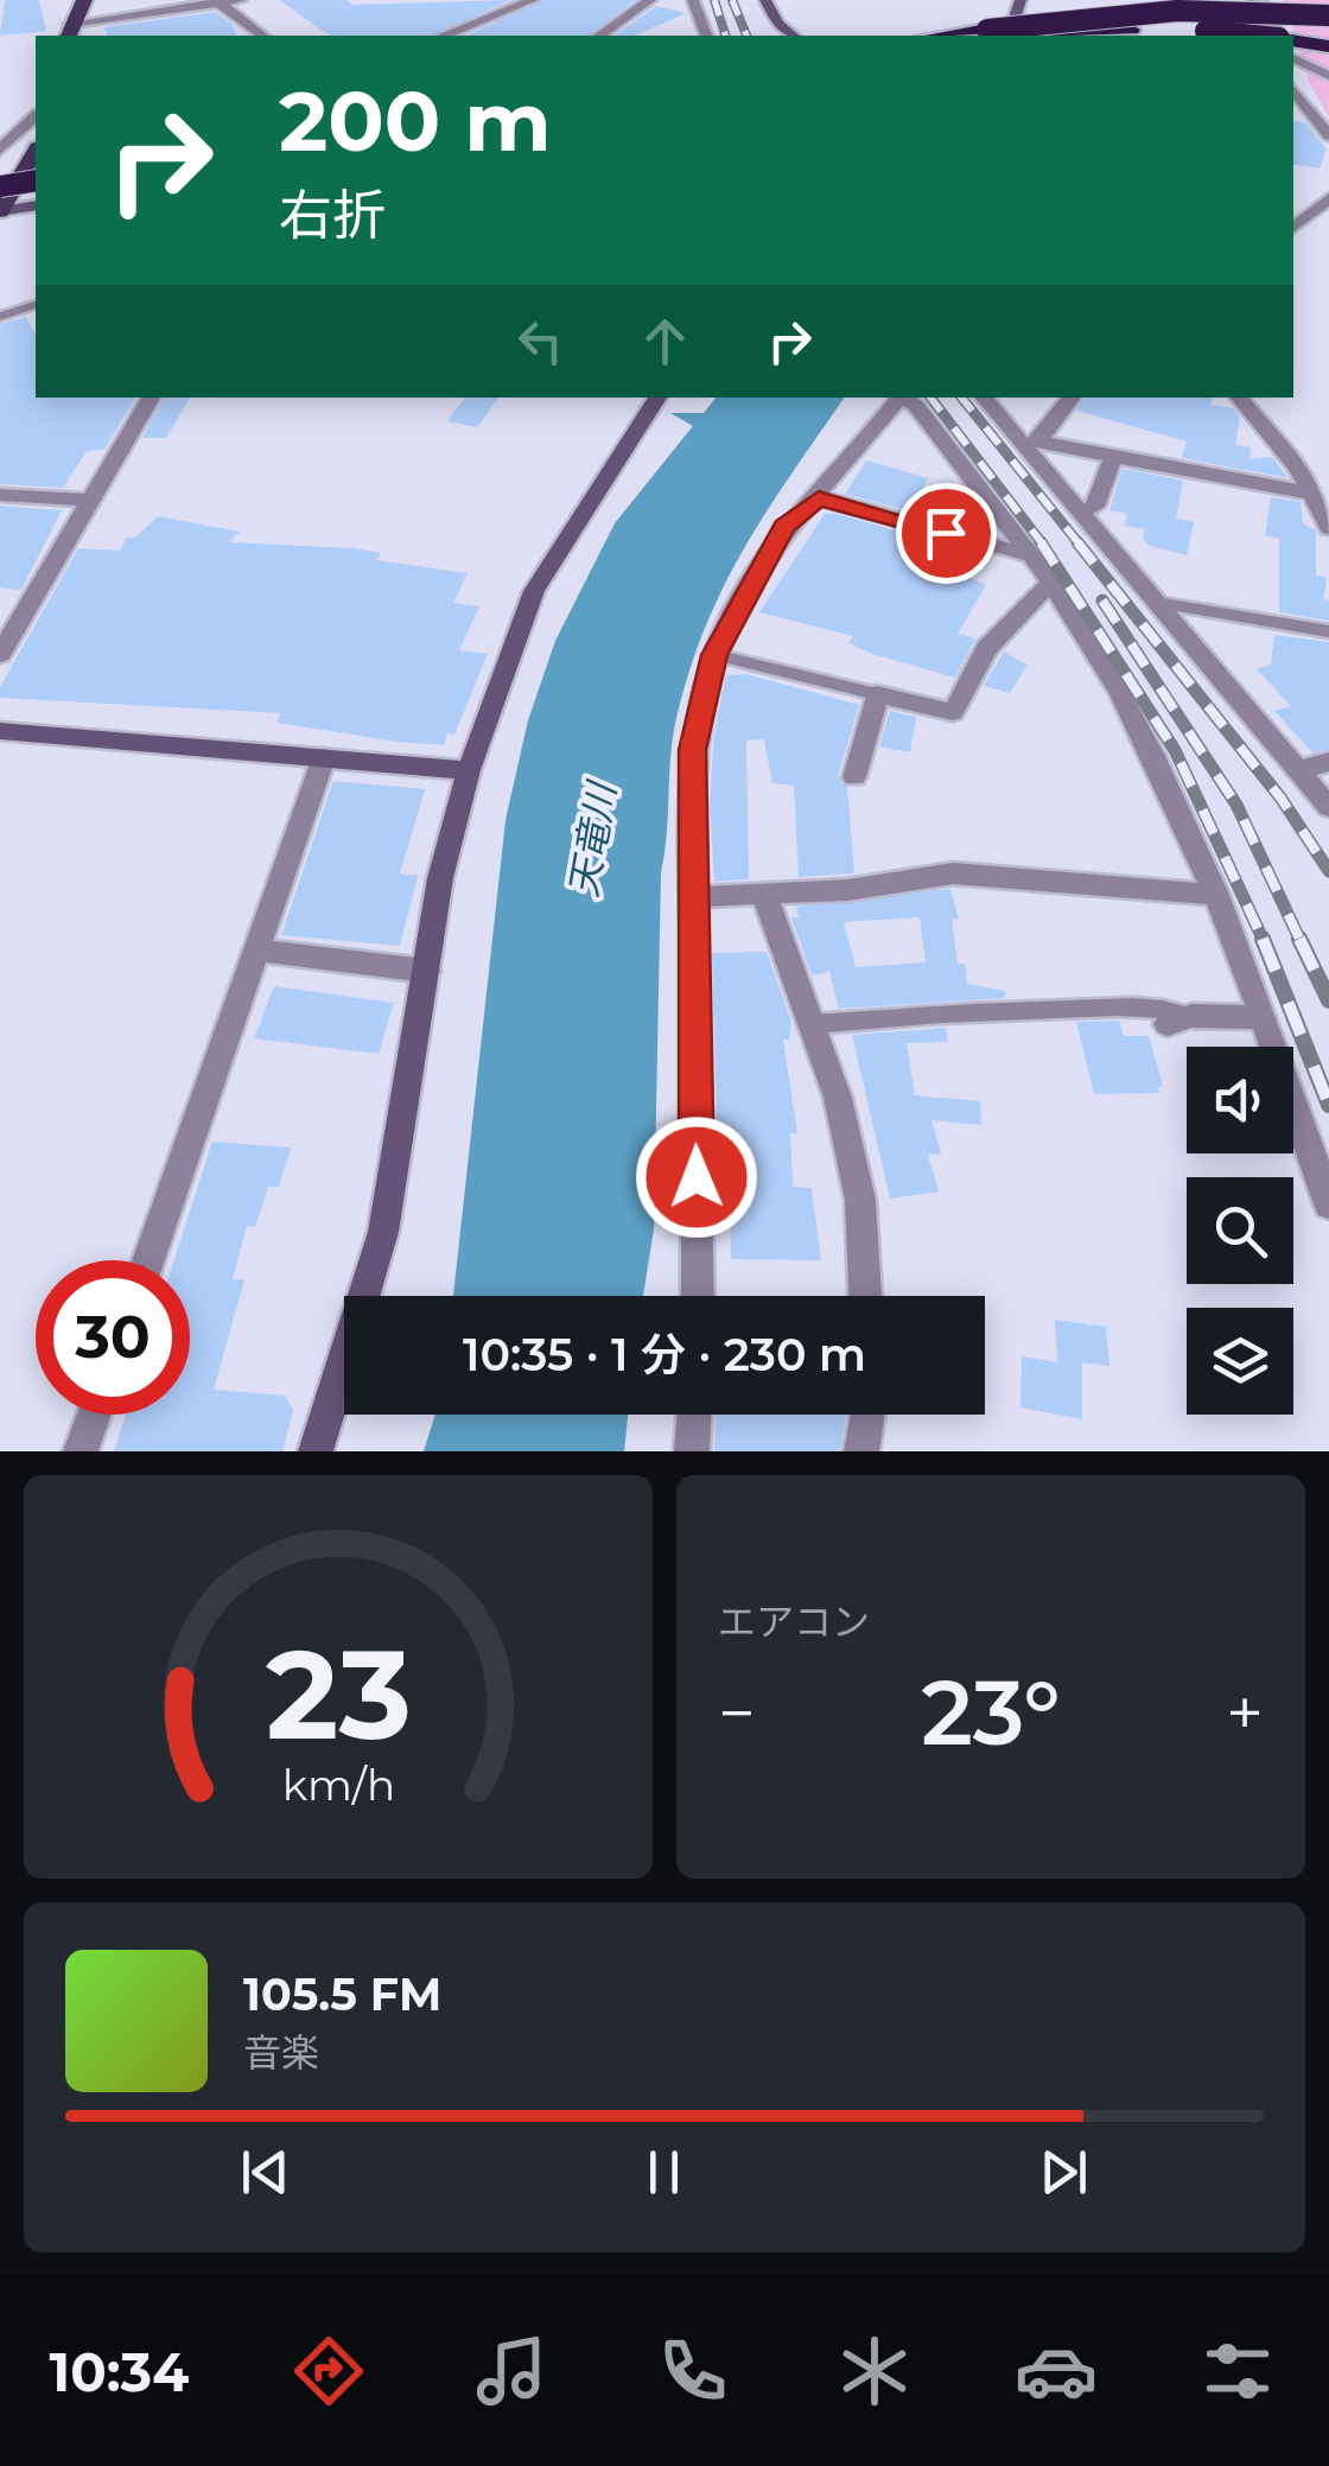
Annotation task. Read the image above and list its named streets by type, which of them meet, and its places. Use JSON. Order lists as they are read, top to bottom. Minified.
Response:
{"water":["天竜川"],"page":{"turn":["200 m","右折"],"limit":"30","trip":"10:35 · 1 分 · 230 m","tile":"エアコン","heat":["−","23°","+"],"song":["105.5 FM","音楽"],"tabs":"10:34","gauge":["23","km/h"]}}
